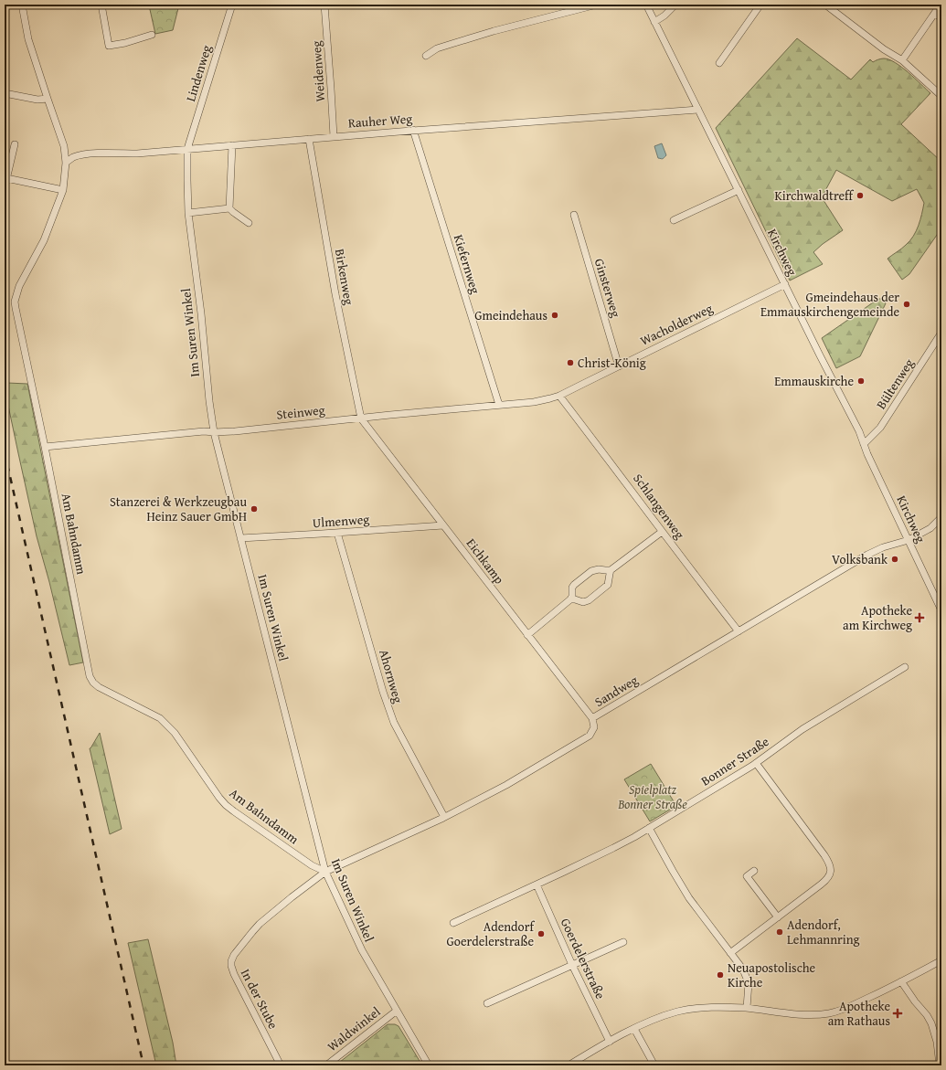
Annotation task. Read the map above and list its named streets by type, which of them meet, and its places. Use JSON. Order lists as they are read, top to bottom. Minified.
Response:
{"streets":{"street":["Weidenweg","Lindenweg","Rauher Weg","Kirchweg","Kiefernweg","Birkenweg","Ginsterweg","Wacholderweg","Im Suren Winkel","Bültenweg","Steinweg","Schlangenweg","Ulmenweg","Am Bahndamm","Eichkamp","Ahornweg","Sandweg","Bonner Straße","Goerdelerstraße","In der Stube","Waldwinkel"]},"crossings":[["Weidenweg","Rauher Weg"],["Lindenweg","Rauher Weg"],["Lindenweg","Im Suren Winkel"],["Rauher Weg","Kirchweg"],["Rauher Weg","Kiefernweg"],["Rauher Weg","Birkenweg"],["Rauher Weg","Im Suren Winkel"],["Rauher Weg","Am Bahndamm"],["Kirchweg","Wacholderweg"],["Kirchweg","Bültenweg"],["Kirchweg","Sandweg"],["Kiefernweg","Steinweg"],["Birkenweg","Steinweg"],["Birkenweg","Eichkamp"],["Ginsterweg","Wacholderweg"],["Wacholderweg","Steinweg"],["Wacholderweg","Schlangenweg"],["Im Suren Winkel","Steinweg"],["Im Suren Winkel","Ulmenweg"],["Im Suren Winkel","Am Bahndamm"],["Im Suren Winkel","Sandweg"],["Im Suren Winkel","In der Stube"],["Im Suren Winkel","Waldwinkel"],["Steinweg","Schlangenweg"],["Steinweg","Am Bahndamm"],["Steinweg","Eichkamp"],["Schlangenweg","Sandweg"],["Ulmenweg","Eichkamp"],["Ulmenweg","Ahornweg"],["Am Bahndamm","Sandweg"],["Am Bahndamm","In der Stube"],["Eichkamp","Sandweg"],["Ahornweg","Sandweg"],["Sandweg","In der Stube"],["Bonner Straße","Goerdelerstraße"]],"parks":["Spielplatz Bonner Straße"],"places":{"other":["Kirchwaldtreff","Gmeindehaus der Emmauskirchengemeinde","Gmeindehaus","Christ-König","Emmauskirche","Stanzerei & Werkzeugbau Heinz Sauer GmbH","Volksbank","Adendorf, Lehmannring","Adendorf Goerdelerstraße","Neuapostolische Kirche"],"health":["Apotheke am Kirchweg","Apotheke am Rathaus"]}}
